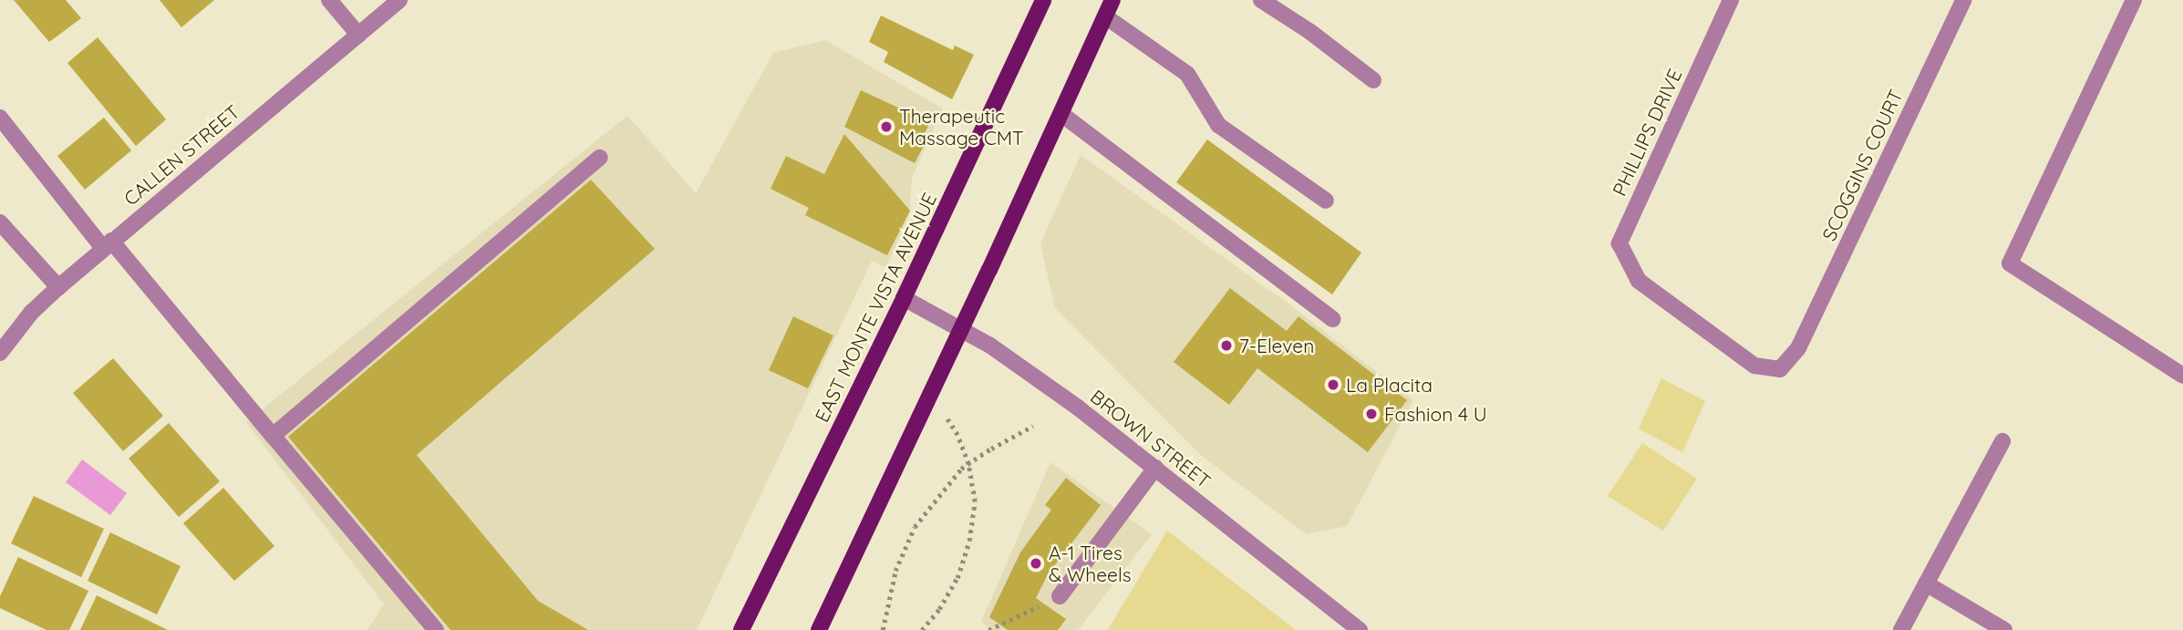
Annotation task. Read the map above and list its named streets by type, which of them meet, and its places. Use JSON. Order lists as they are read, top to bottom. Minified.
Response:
{"streets":{"main road":["EAST MONTE VISTA AVENUE"],"street":["PHILLIPS DRIVE","CALLEN STREET","SCOGGINS COURT","BROWN STREET"]},"crossings":[["PHILLIPS DRIVE","SCOGGINS COURT"],["EAST MONTE VISTA AVENUE","BROWN STREET"]],"places":["Therapeutic Massage CMT","7-Eleven","La Placita","Fashion 4 U","A-1 Tires & Wheels"]}
